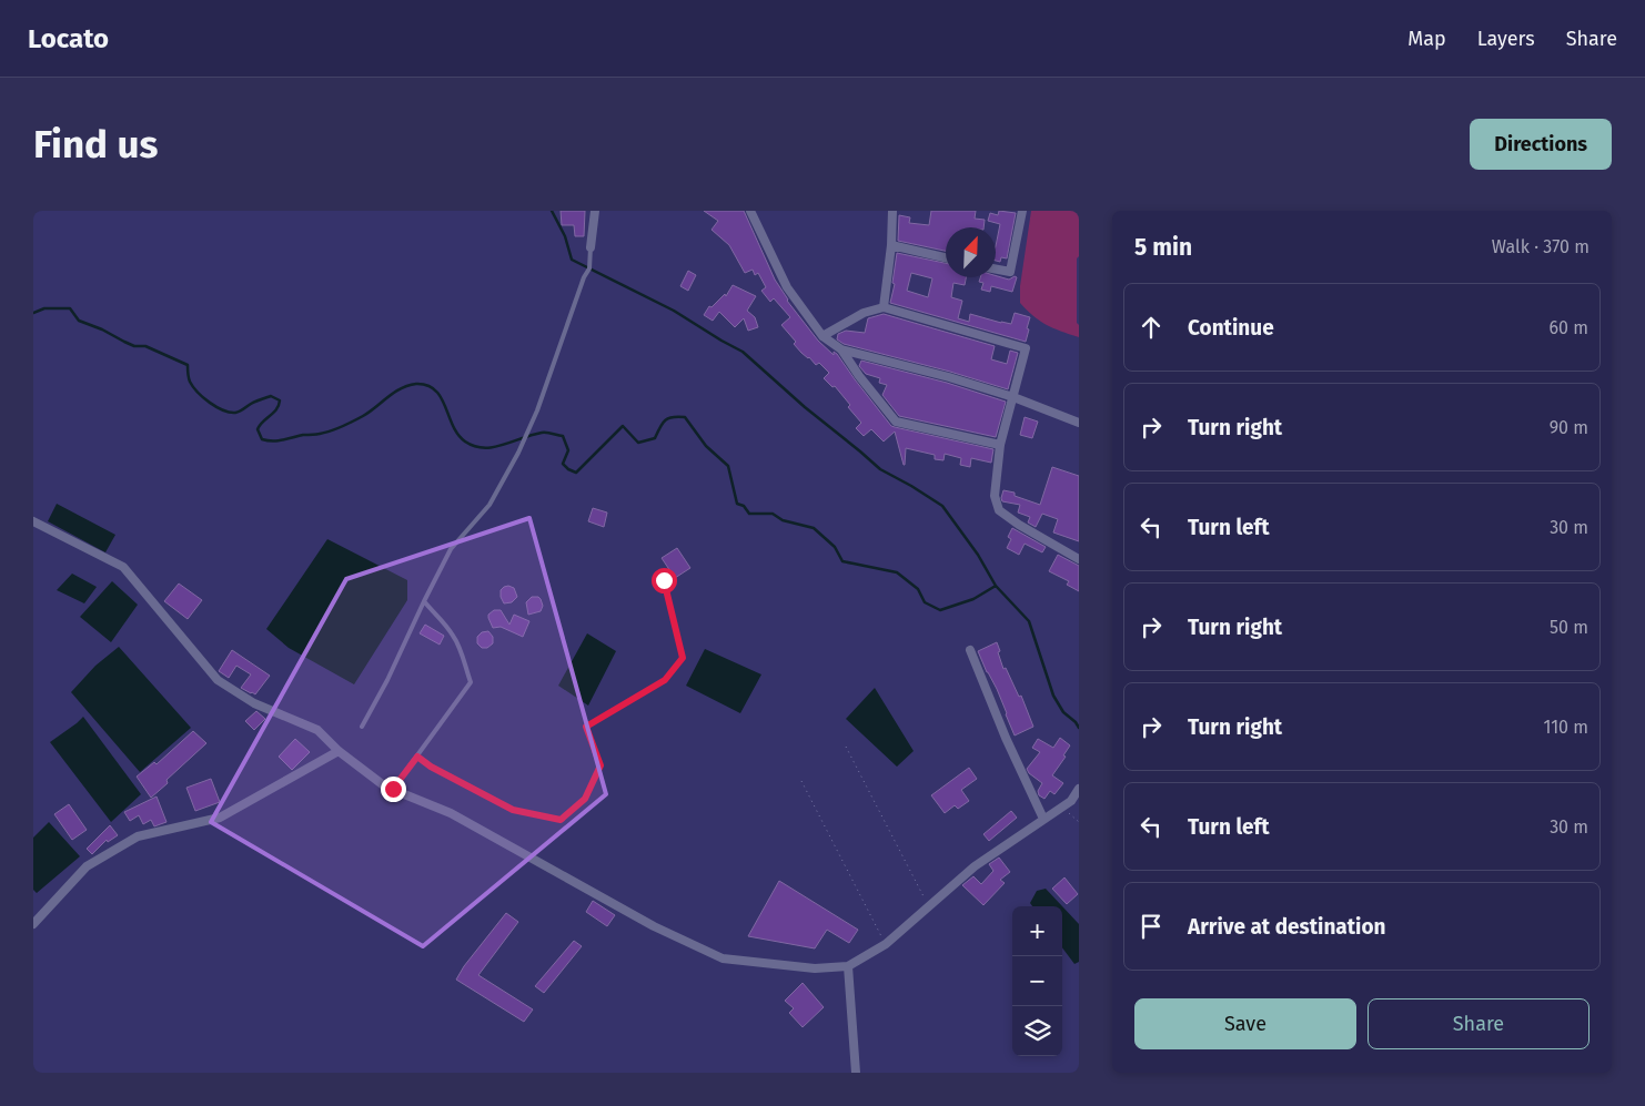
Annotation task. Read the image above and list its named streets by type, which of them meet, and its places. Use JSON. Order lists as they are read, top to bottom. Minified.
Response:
{"north":"top right","page":{"header":"Locato","nav":["Map","Layers","Share"],"buttons":["Directions",["Save","Share"]],"title":"Find us","heading":["5 min","Walk · 370 m"],"list":[["Continue","60 m"],["Turn right","90 m"],["Turn left","30 m"],["Turn right","50 m"],["Turn right","110 m"],["Turn left","30 m"],"Arrive at destination"],"map_buttons":["+","−"]}}
